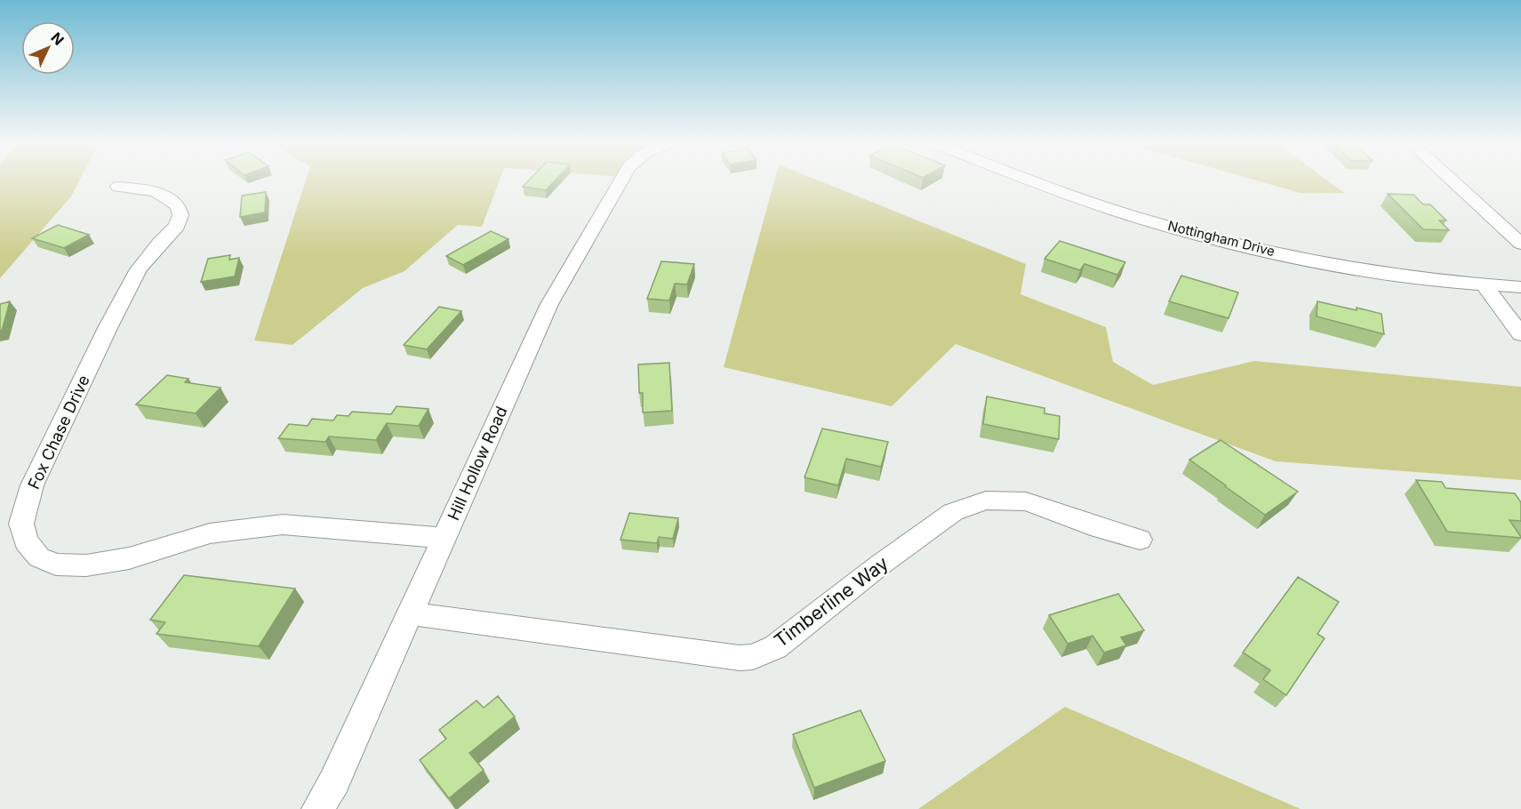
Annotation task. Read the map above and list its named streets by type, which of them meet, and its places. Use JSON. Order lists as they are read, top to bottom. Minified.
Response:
{"streets":{"street":["Nottingham Drive","Fox Chase Drive","Hill Hollow Road","Timberline Way"]},"crossings":[["Fox Chase Drive","Hill Hollow Road"],["Hill Hollow Road","Timberline Way"]],"north":"top right"}
